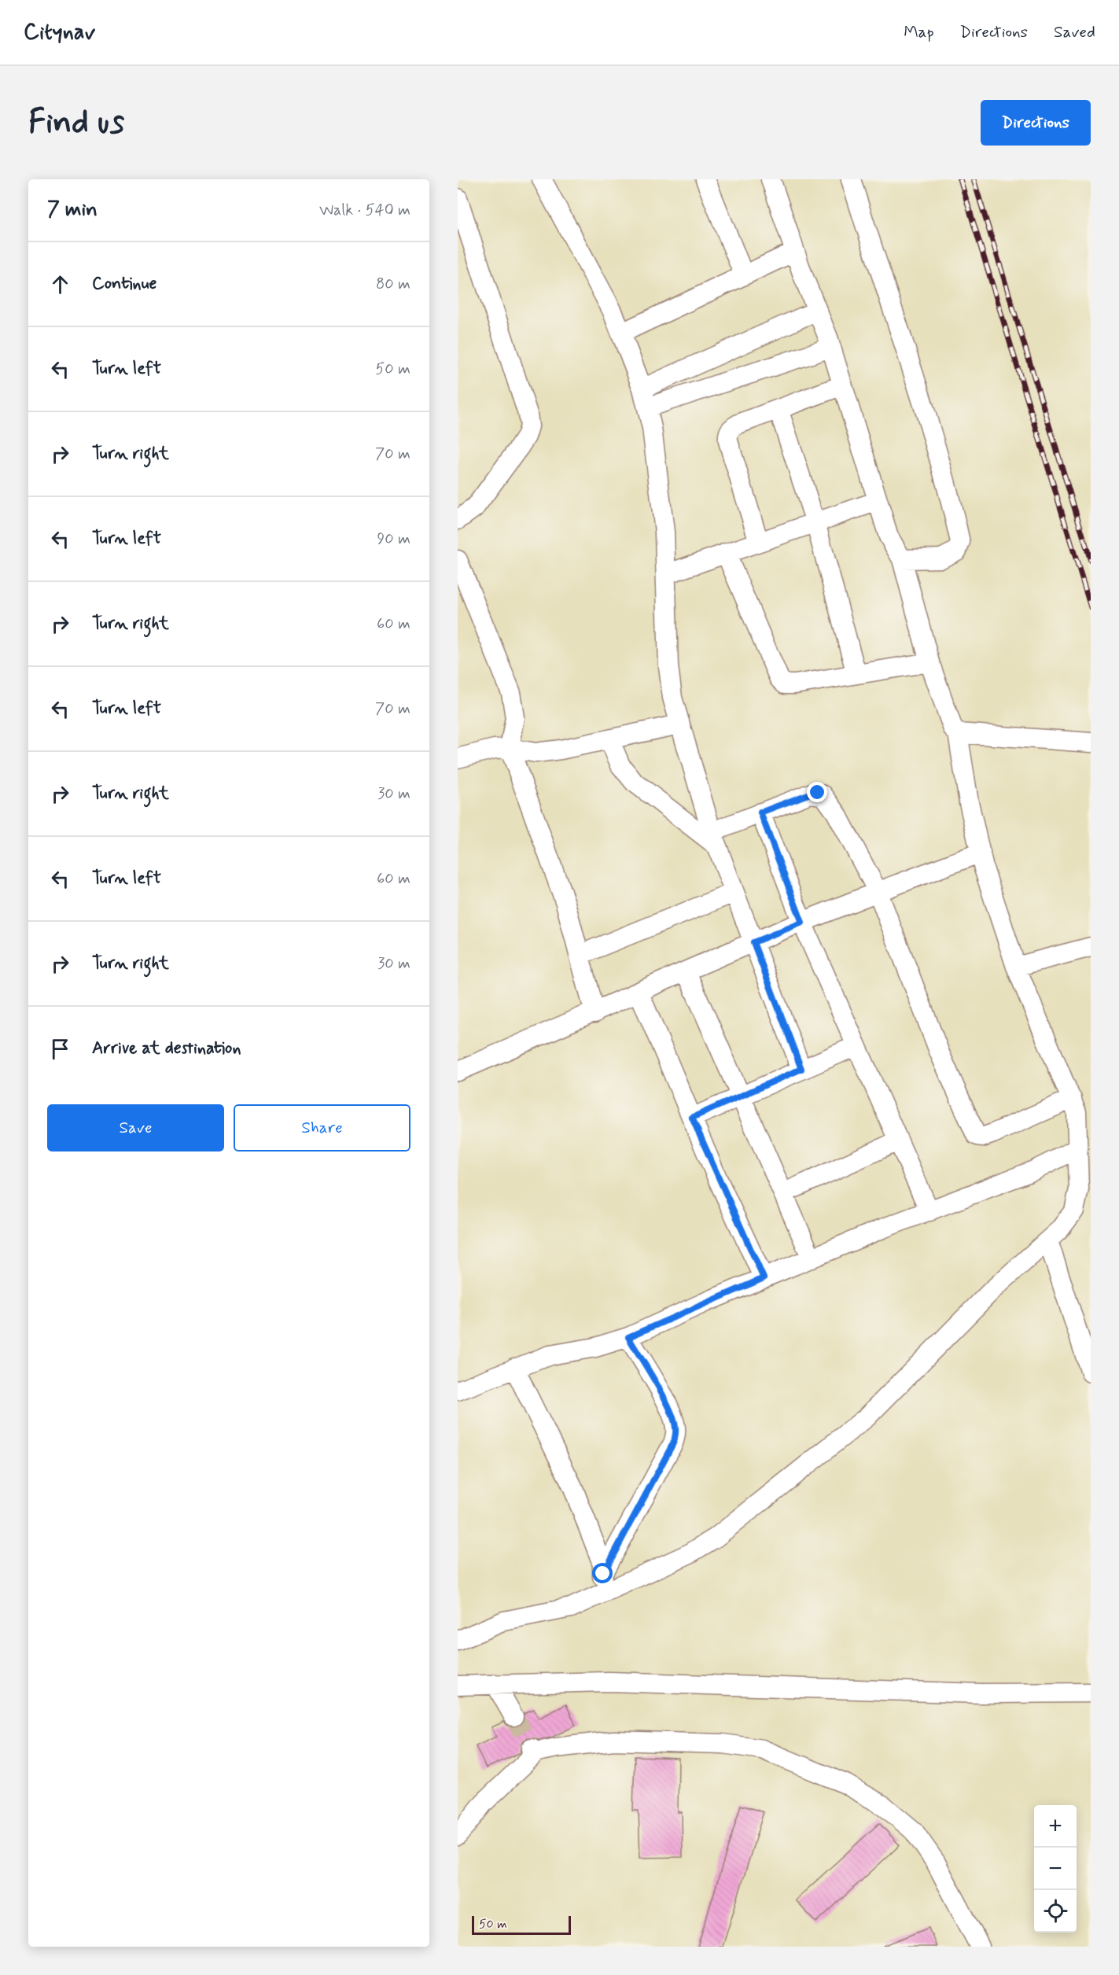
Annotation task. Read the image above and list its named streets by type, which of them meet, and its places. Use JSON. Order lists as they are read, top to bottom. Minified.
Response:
{"scale_bar":"50 m","page":{"header":"Citynav","nav":["Map","Directions","Saved"],"buttons":["Directions",["Save","Share"]],"title":"Find us","heading":["7 min","Walk · 540 m"],"list":[["Continue","80 m"],["Turn left","50 m"],["Turn right","70 m"],["Turn left","90 m"],["Turn right","60 m"],["Turn left","70 m"],["Turn right","30 m"],["Turn left","60 m"],["Turn right","30 m"],"Arrive at destination"],"map_buttons":["+","−"],"scale":"50 m"}}
